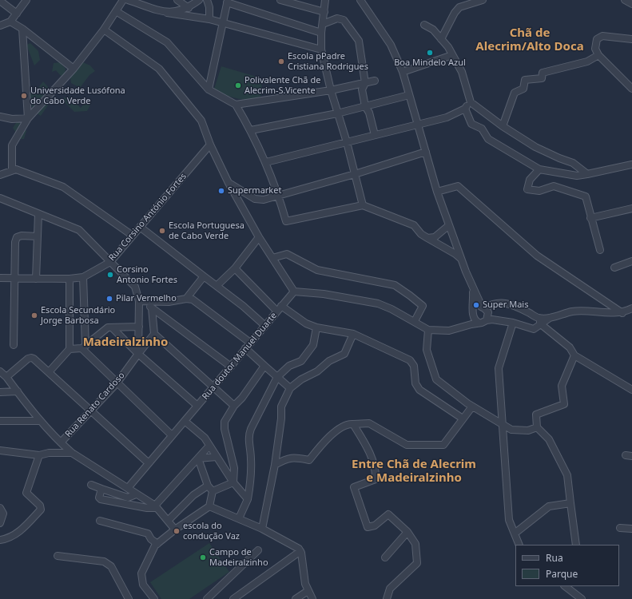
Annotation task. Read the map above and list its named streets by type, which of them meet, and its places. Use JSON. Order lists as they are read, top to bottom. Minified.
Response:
{"streets":{"street":["Rua Corsino António Fortes","Rua doutor Manuel Duarte","Rua Renato Cardoso"]},"districts":["Chã de Alecrim/Alto Doca","Madeiralzinho","Entre Chã de Alecrim e Madeiralzinho"],"places":["Boa Mindelo Azul","Escola pPadre Cristiana Rodrigues","Polivalente Chã de Alecrim-S.Vicente","Universidade Lusófona do Cabo Verde","Supermarket","Escola Portuguesa de Cabo Verde","Corsino Antonio Fortes","Pilar Vermelho","Super Mais","Escola Secundário Jorge Barbosa","escola do condução Vaz","Campo de Madeiralzinho"],"legend":["Rua","Parque"]}
